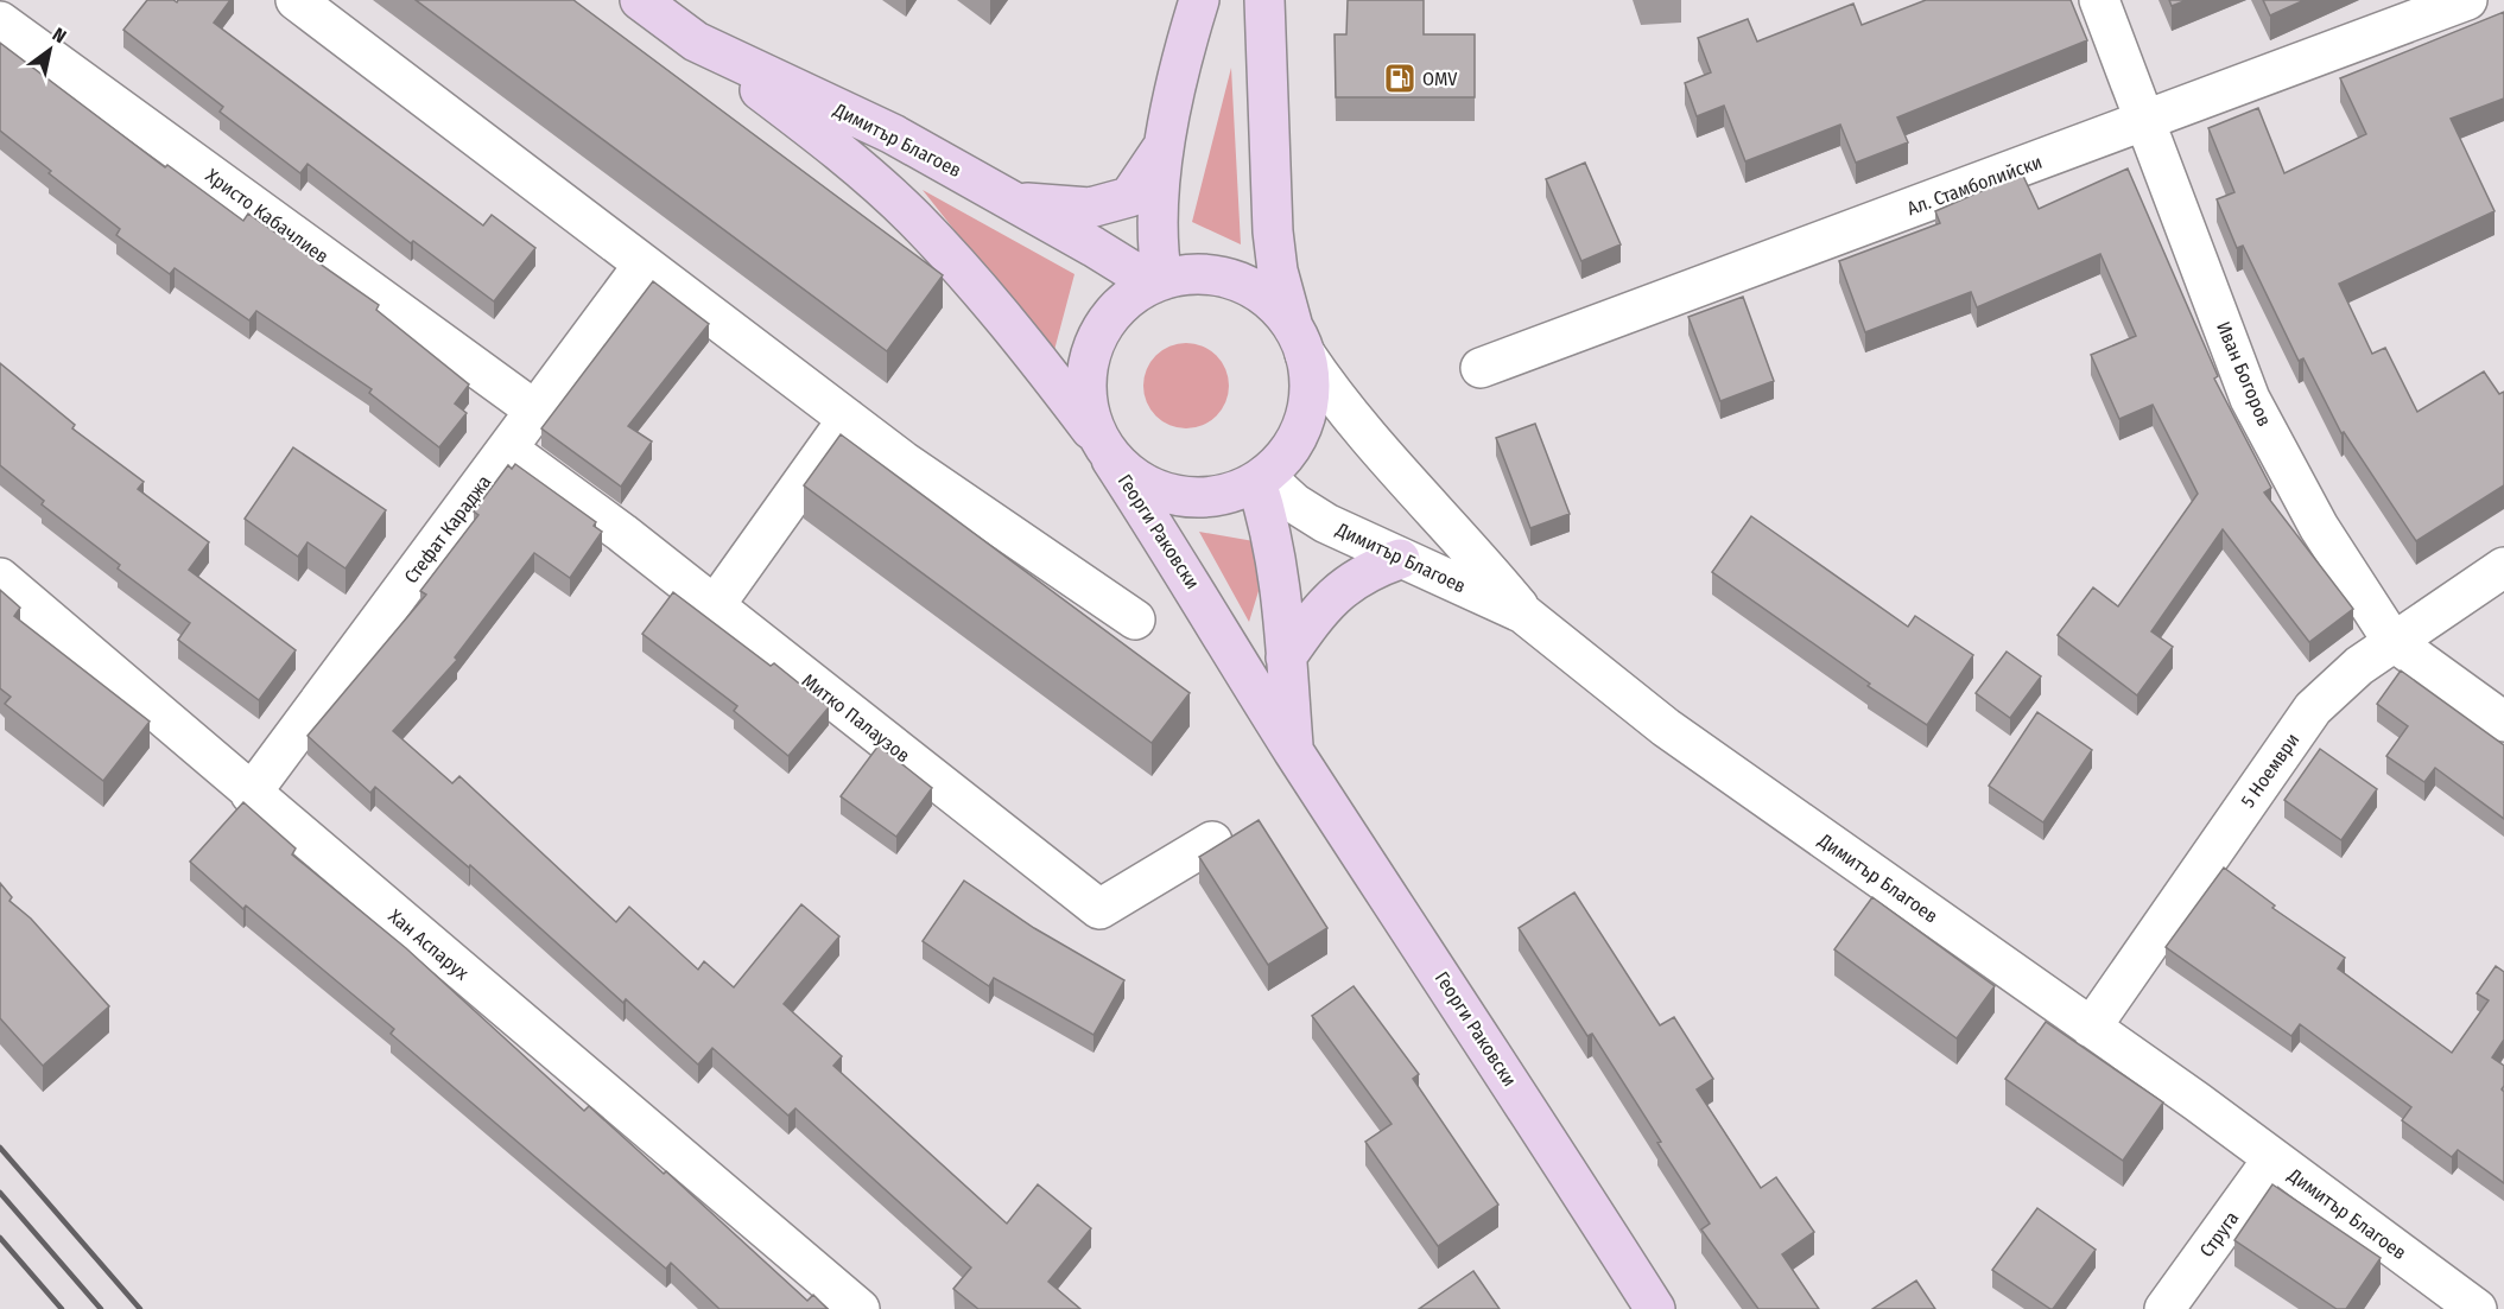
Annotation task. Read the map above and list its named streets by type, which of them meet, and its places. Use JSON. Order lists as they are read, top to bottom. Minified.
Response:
{"streets":{"street":["Димитър Благоев","Ал. Стамболийски","Христо Кабачлиев","Иван Богоров","Стефат Караджа","Георги Раковски","Митко Палаузов","5 Ноември","Хан Аспарух","Струга"]},"crossings":[["Димитър Благоев","Георги Раковски"],["Димитър Благоев","5 Ноември"],["Димитър Благоев","Струга"],["Ал. Стамболийски","Иван Богоров"],["Христо Кабачлиев","Стефат Караджа"],["Иван Богоров","5 Ноември"],["Стефат Караджа","Митко Палаузов"],["Стефат Караджа","Хан Аспарух"]],"places":{"fuel station":["OMV"]},"north":"top right"}
